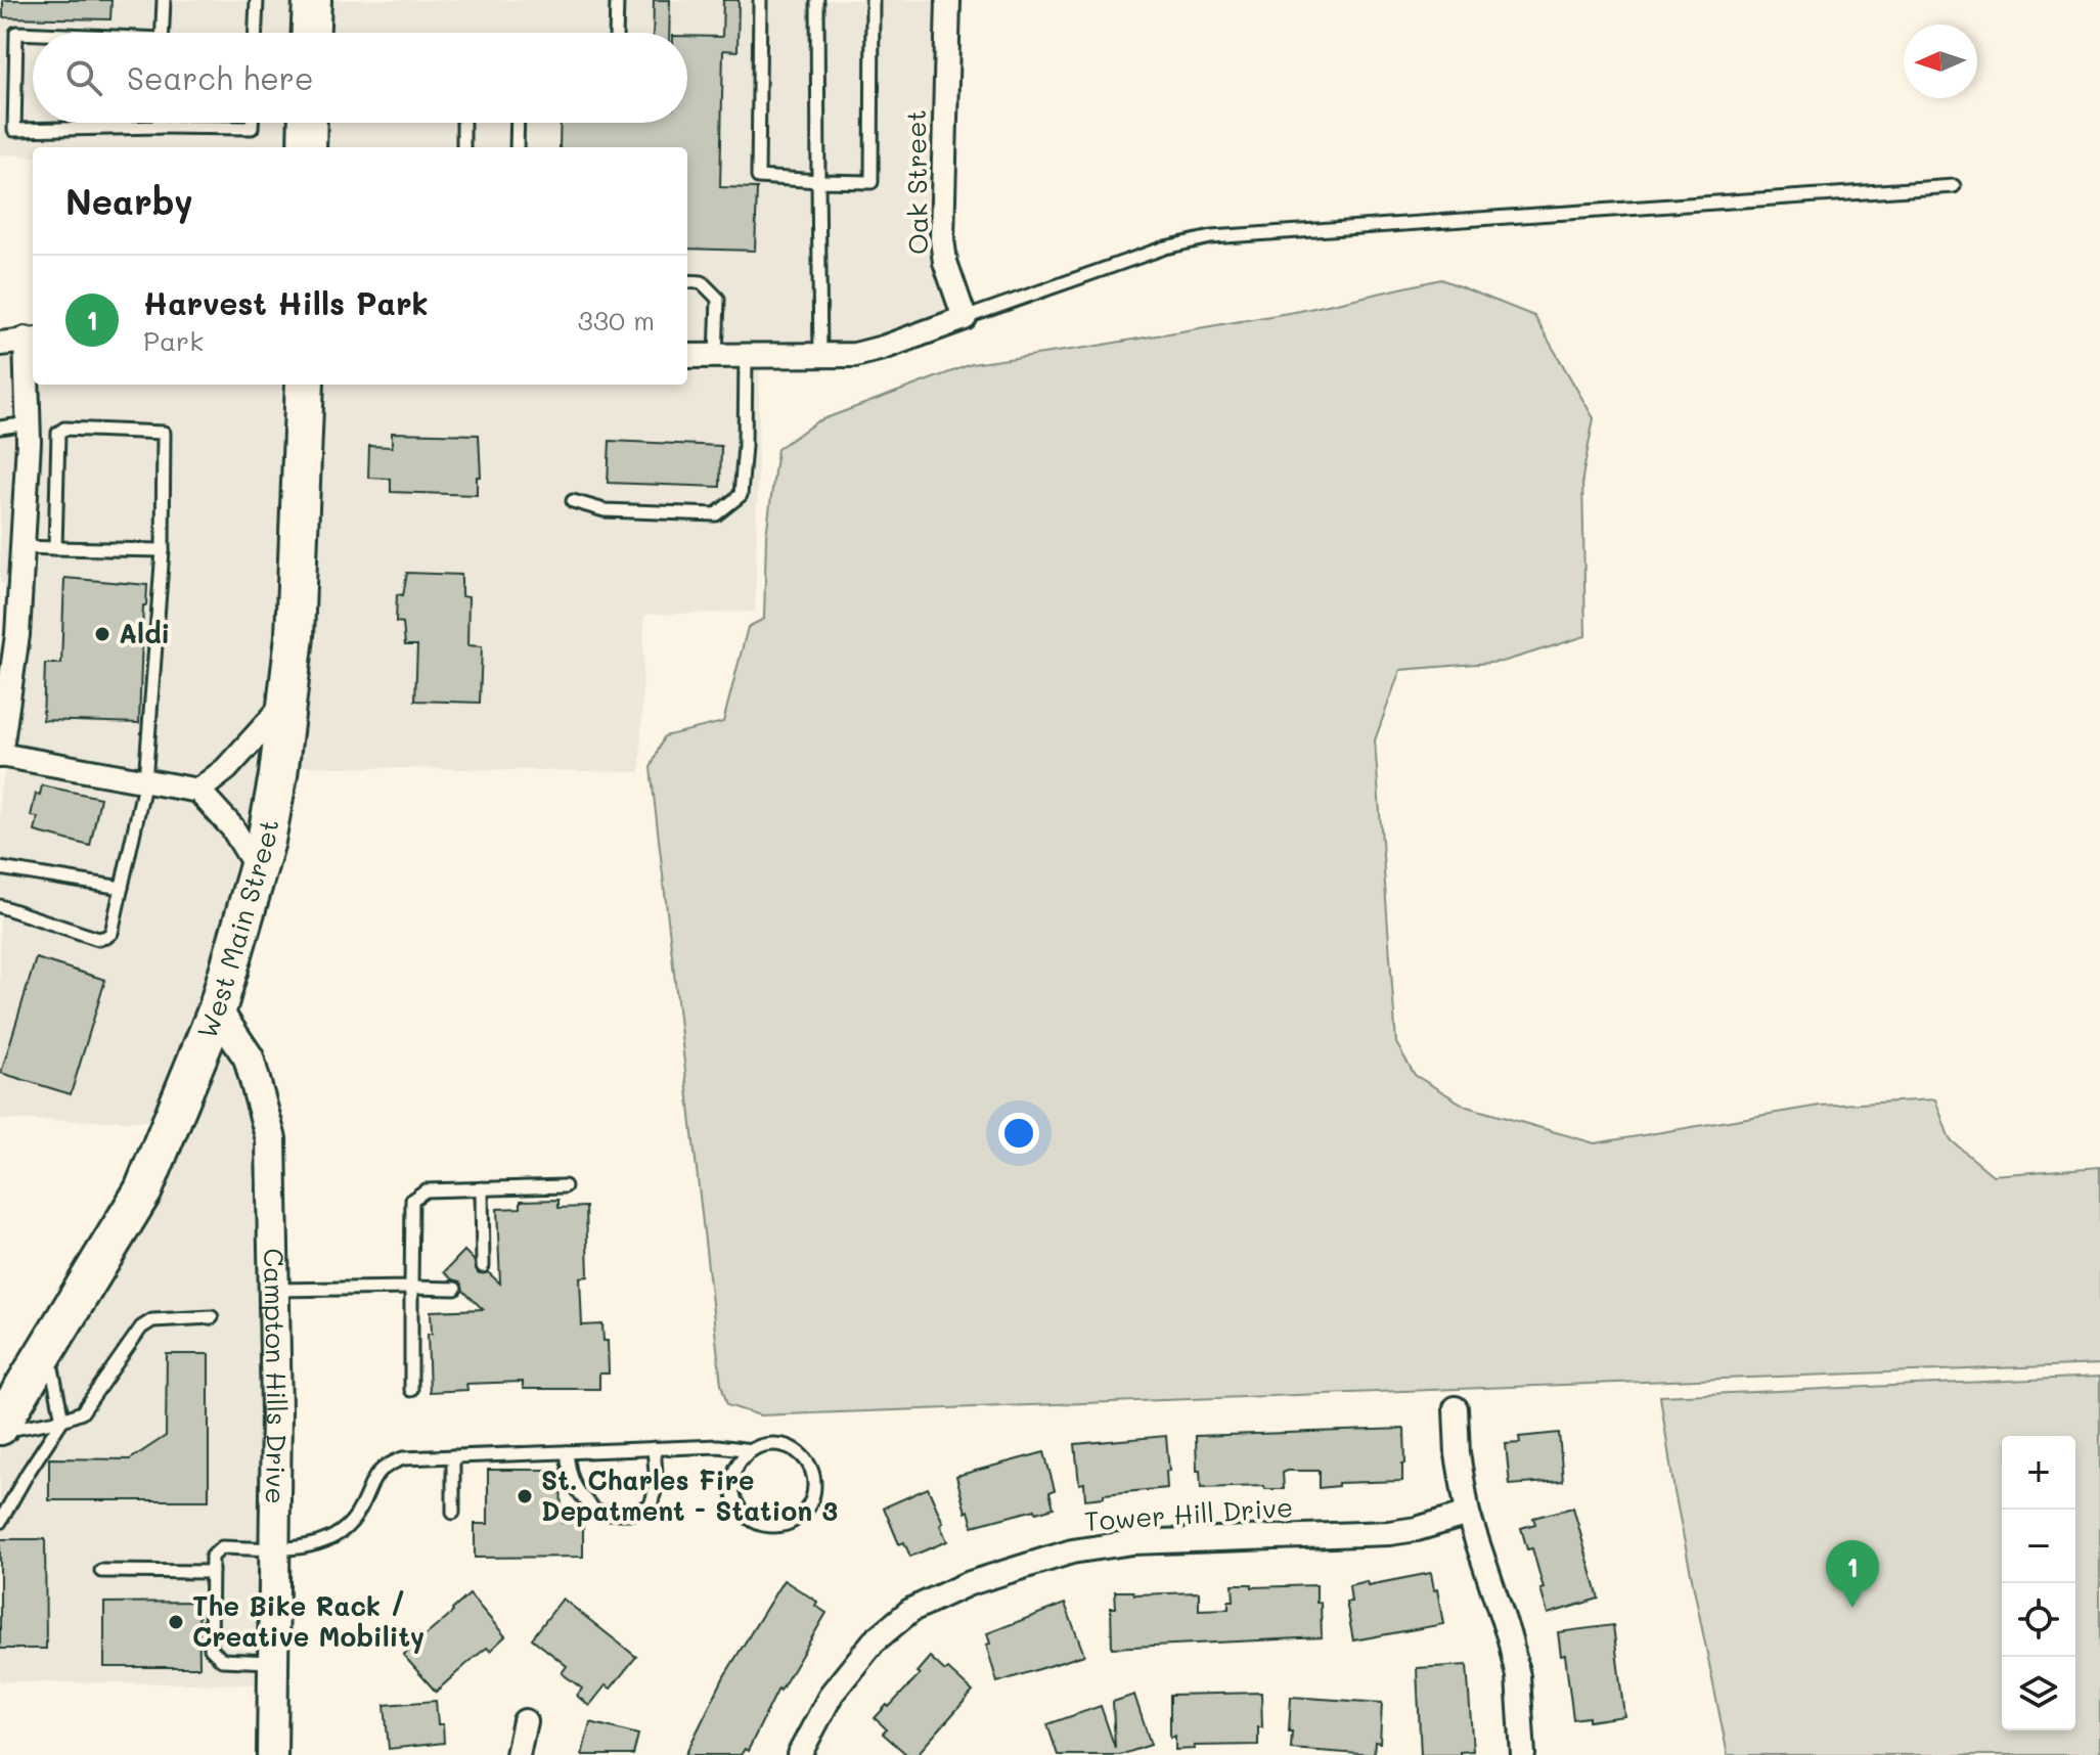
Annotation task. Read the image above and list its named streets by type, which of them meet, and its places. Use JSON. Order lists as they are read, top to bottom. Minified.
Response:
{"streets":{"main road":["West Main Street"],"street":["Oak Street","Campton Hills Drive","Tower Hill Drive"]},"crossings":[["West Main Street","Campton Hills Drive"]],"places":["Aldi","St. Charles Fire Depatment - Station 3","The Bike Rack / Creative Mobility"],"north":"left","page":{"search":"Search here","heading":"Nearby","list":[{"mark":"1","name":"Harvest Hills Park","note":"Park","value":"330 m"}],"map_buttons":["+","−"],"pins":"1"}}
